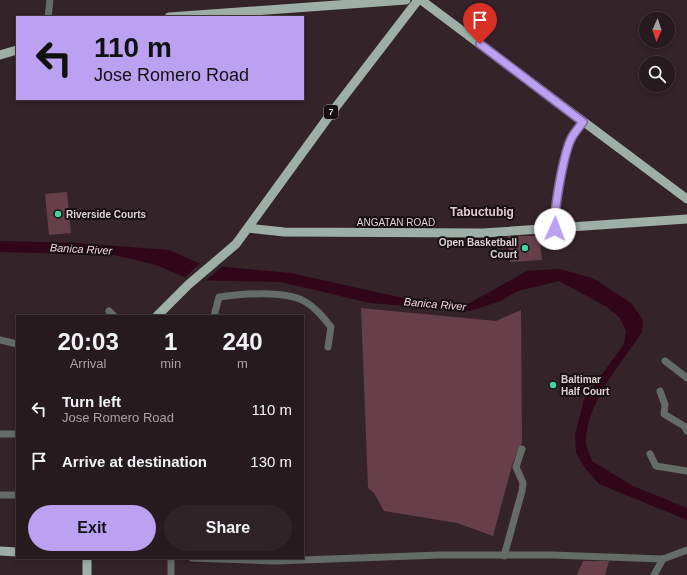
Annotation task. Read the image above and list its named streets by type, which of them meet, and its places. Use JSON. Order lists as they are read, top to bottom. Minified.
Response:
{"streets":{"main road":["7","ANGATAN ROAD"]},"crossings":[["7","ANGATAN ROAD"]],"districts":["Tabuctubig"],"water":["Banica River"],"places":["Riverside Courts","Open Basketball Court","Baltimar Half Court"],"north":"bottom","page":{"turn":["110 m","Jose Romero Road"],"eta":["20:03","Arrival","1","min","240","m"],"list":[{"name":"Turn left","note":"Jose Romero Road","value":"110 m"},{"name":"Arrive at destination","value":"130 m"}],"buttons":["Exit","Share"]}}
